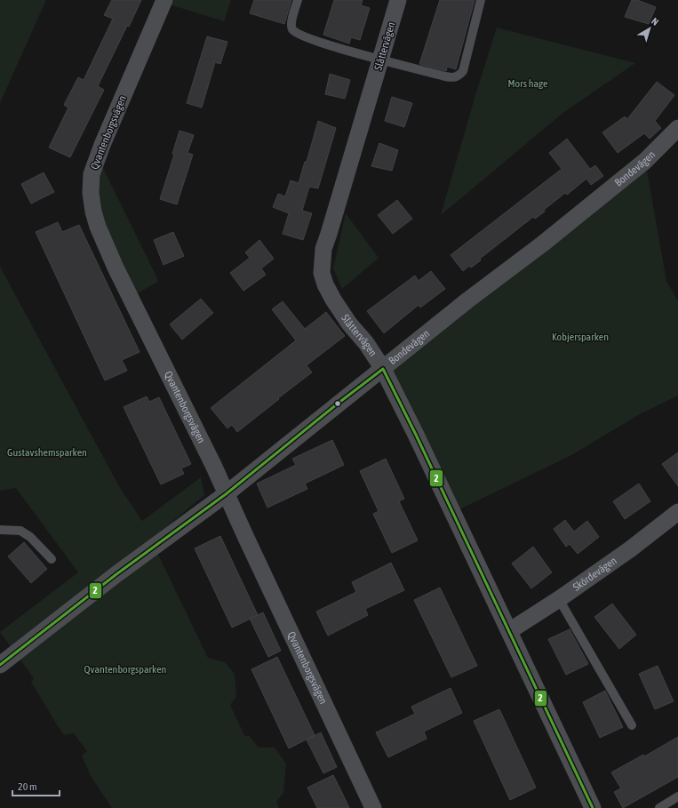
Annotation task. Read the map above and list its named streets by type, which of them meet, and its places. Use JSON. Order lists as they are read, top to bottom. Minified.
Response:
{"streets":{"street":["Slåttervägen","Qvantenborgsvägen","Bondevägen","Skördevägen"]},"crossings":[["Slåttervägen","Bondevägen"],["Slåttervägen","Skördevägen"],["Qvantenborgsvägen","Bondevägen"]],"parks":["Mors hage","Kobjersparken","Gustavshemsparken","Qvantenborgsparken"],"lines":["transit line 2"],"scale_bar":"20 m","north":"top right"}
